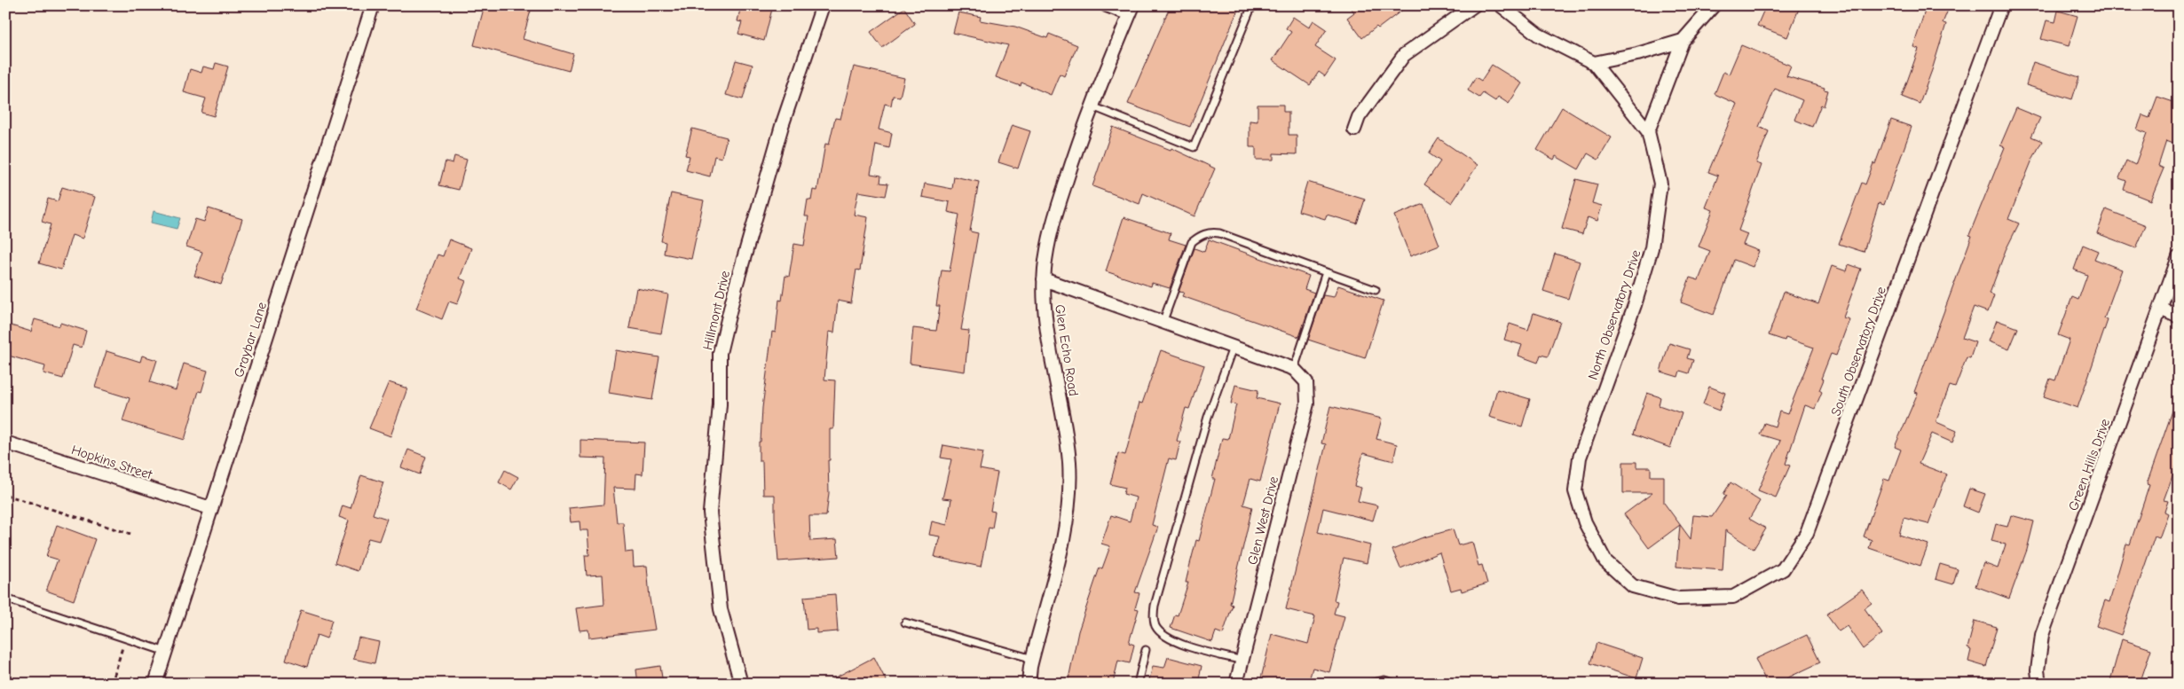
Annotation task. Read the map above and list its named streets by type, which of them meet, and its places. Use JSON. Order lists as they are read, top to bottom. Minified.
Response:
{"streets":{"street":["Hillmont Drive","North Observatory Drive","Graybar Lane","Glen Echo Road","South Observatory Drive","Hopkins Street","Green Hills Drive","Glen West Drive"]},"crossings":[["North Observatory Drive","South Observatory Drive"],["Graybar Lane","Hopkins Street"]]}
